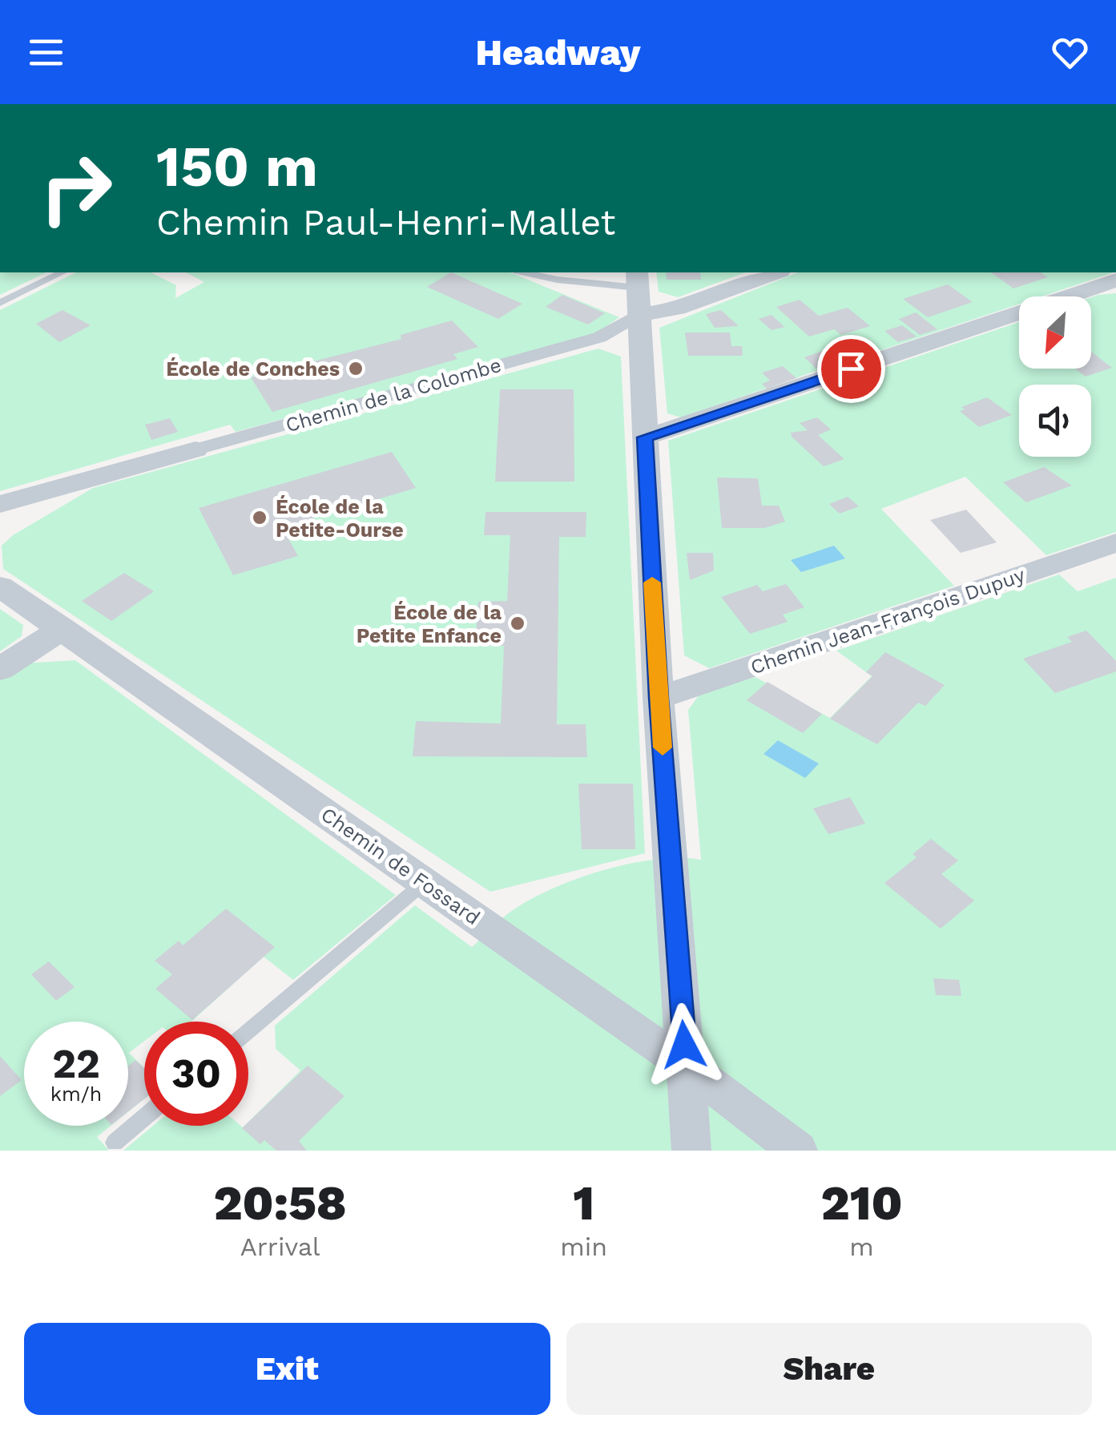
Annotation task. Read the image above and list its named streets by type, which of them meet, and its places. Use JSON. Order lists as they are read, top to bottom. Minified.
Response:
{"streets":{"street":["Chemin de la Colombe","Chemin Jean-François Dupuy","Chemin de Fossard"]},"places":["École de Conches","École de la Petite-Ourse","École de la Petite Enfance"],"north":"bottom left","page":{"header":"Headway","turn":["150 m","Chemin Paul-Henri-Mallet"],"speed":"22 km/h","limit":"30","eta":["20:58","Arrival","1","min","210","m"],"buttons":["Exit","Share"]}}
